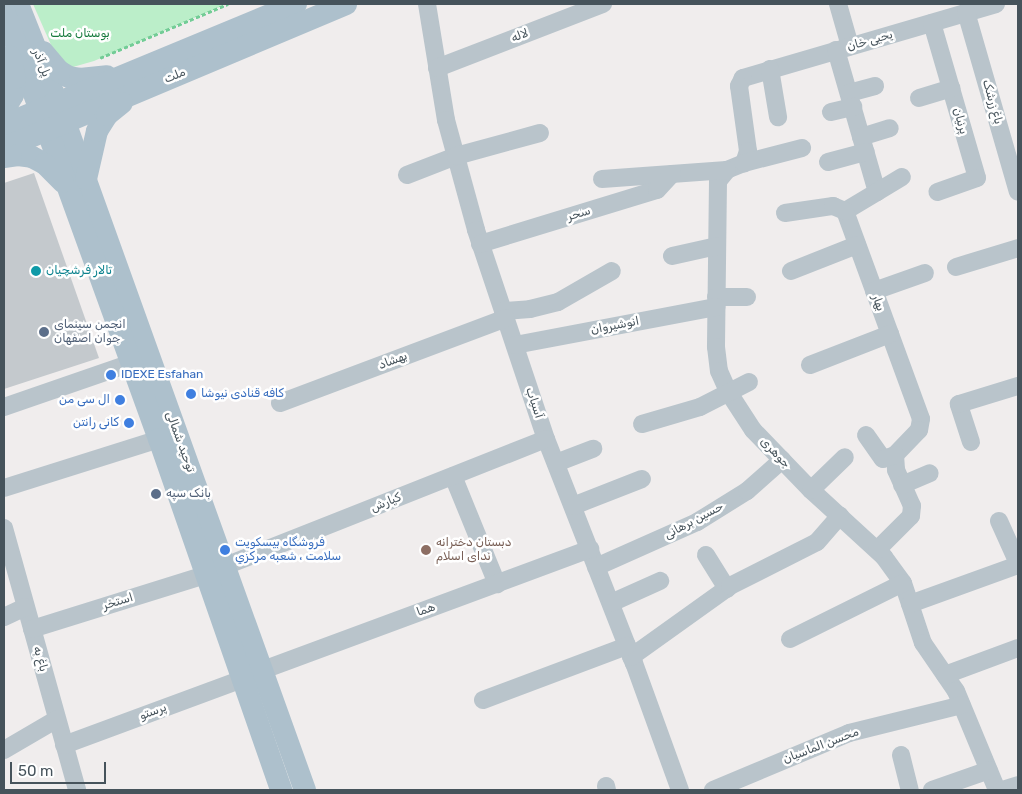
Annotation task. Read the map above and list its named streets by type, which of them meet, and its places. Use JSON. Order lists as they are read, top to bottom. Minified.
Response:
{"streets":{"main road":["پل آذر","ملت","توحید شمالی"],"street":["لاله","یحیی خان","باغ زرشک","پرنیان","سحر","بهار","انوشیروان","بهشاد","آسیاب","جوهری","کیارش","حسین برهانی","استخر","هما","باغ به","پرستو","محسن الماسیان"]},"crossings":[["لاله","آسیاب"],["یحیی خان","باغ زرشک"],["یحیی خان","پرنیان"],["پل آذر","ملت"],["پل آذر","توحید شمالی"],["ملت","توحید شمالی"],["سحر","آسیاب"],["انوشیروان","آسیاب"],["انوشیروان","جوهری"],["بهشاد","آسیاب"],["آسیاب","کیارش"],["آسیاب","حسین برهانی"],["آسیاب","هما"],["توحید شمالی","کیارش"],["توحید شمالی","استخر"],["توحید شمالی","هما"],["توحید شمالی","پرستو"],["جوهری","حسین برهانی"],["جوهری","محسن الماسیان"],["استخر","باغ به"],["باغ به","پرستو"]],"parks":["بوستان ملت"],"places":["تالار فرشچیان","انجمن سینمای جوان اصفهان","IDEXE Esfahan","کافه قنادی نیوشا","ال سی من","کانی رانتن","بانک سپه","فروشگاه بيسكويت سلامت ، شعبه مركزي","دبستان دخترانه ندای اسلام"],"scale_bar":"50 m"}
